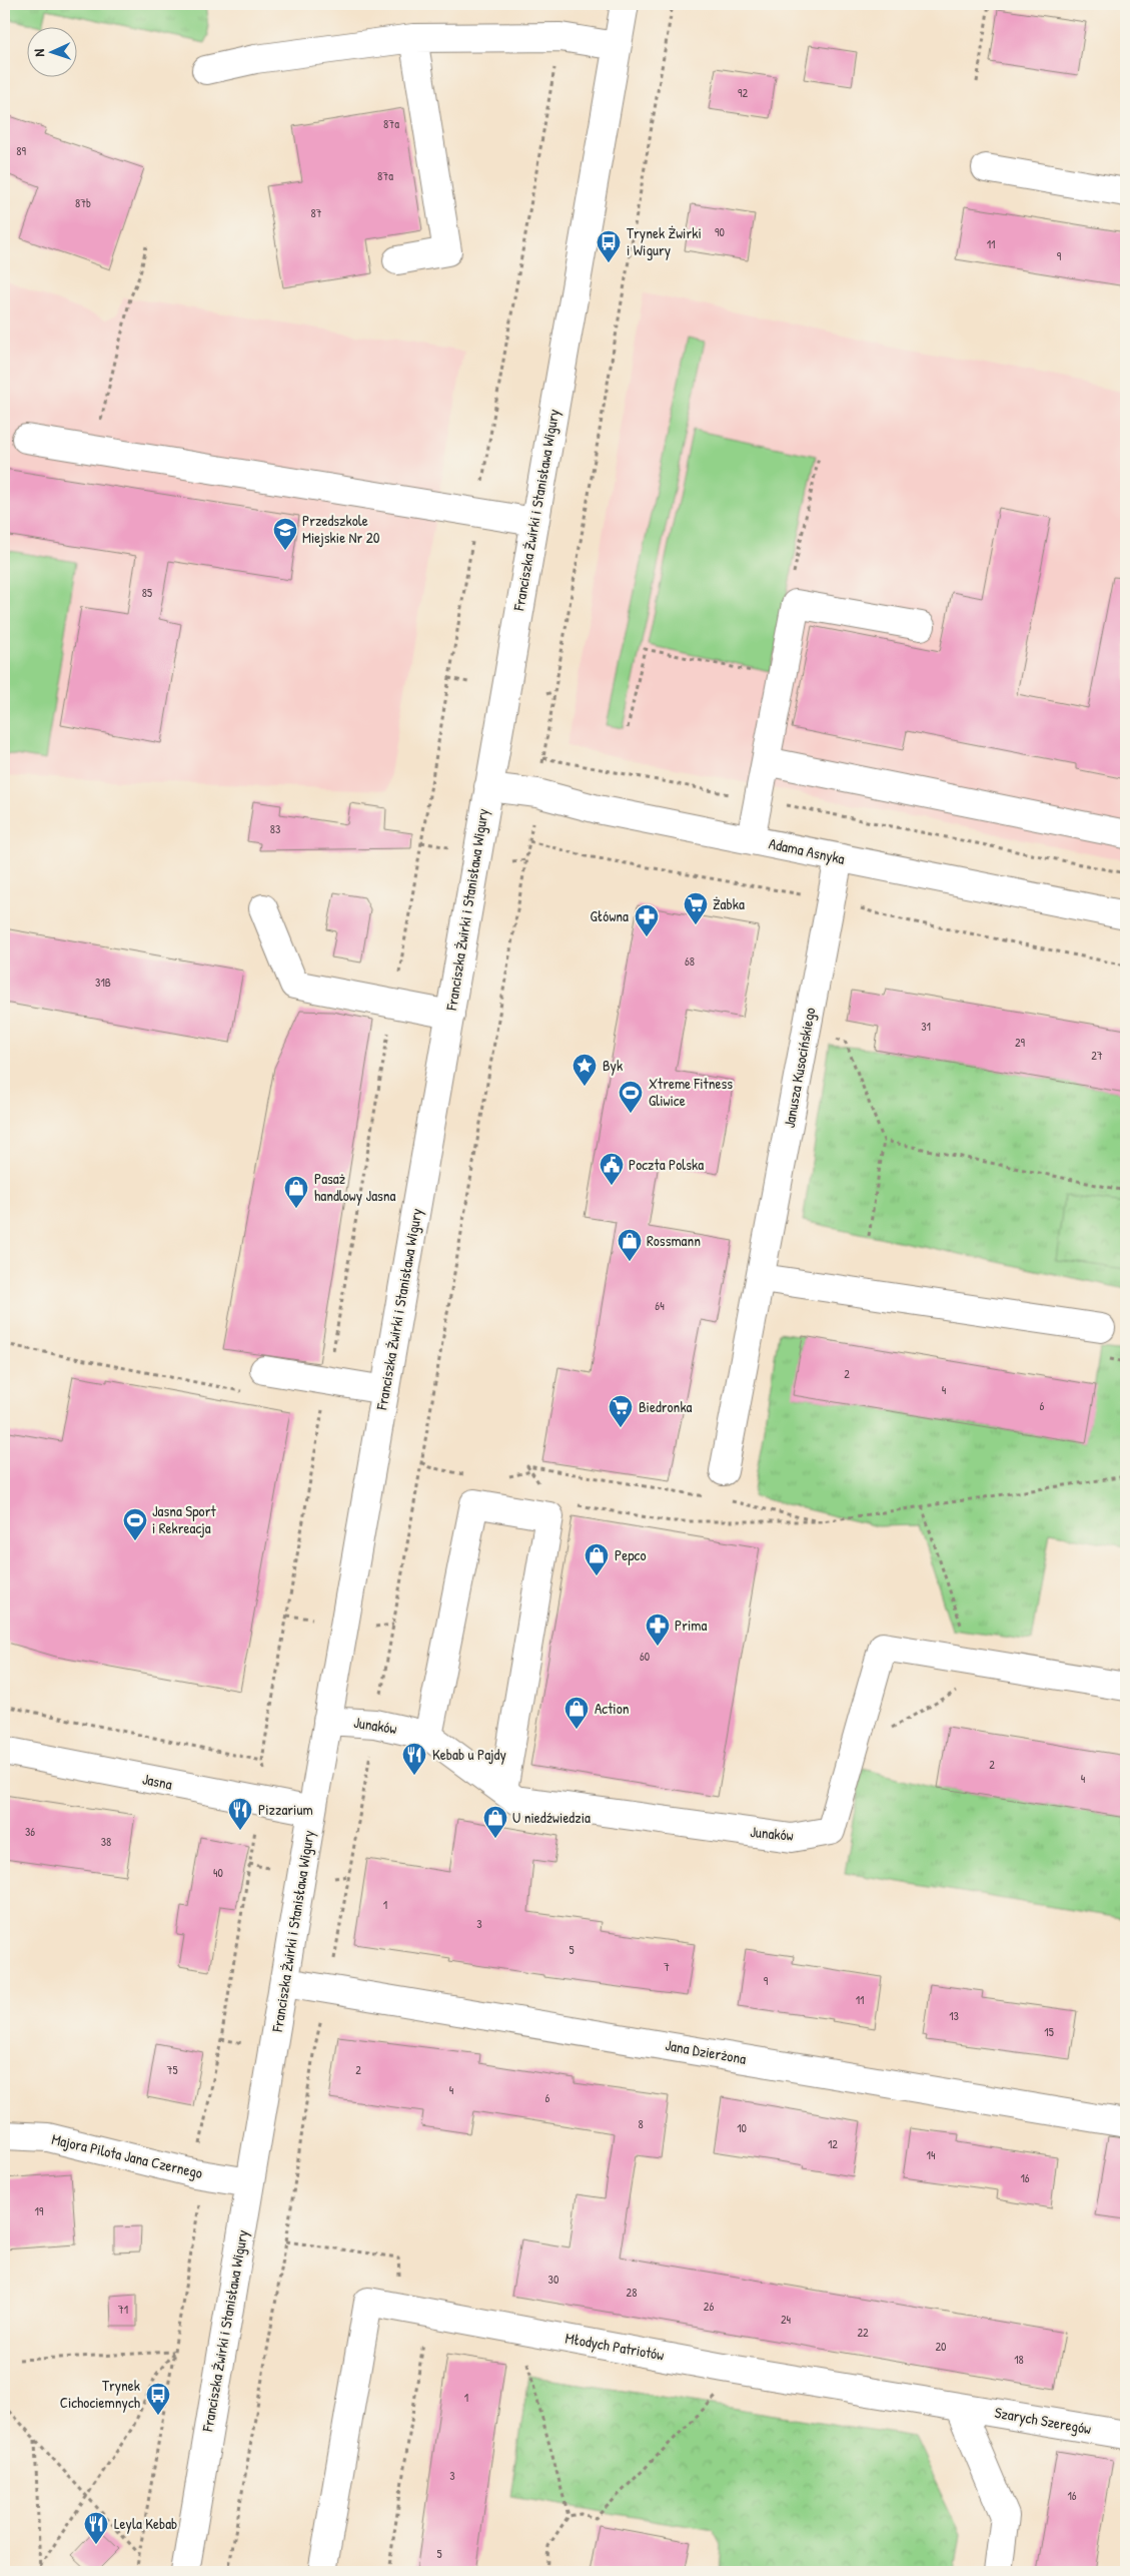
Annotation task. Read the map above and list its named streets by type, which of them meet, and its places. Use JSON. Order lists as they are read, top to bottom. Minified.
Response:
{"streets":{"street":["Franciszka Żwirki i Stanisława Wigury","Adama Asnyka","Janusza Kusocińskiego","Junaków","Jasna","Jana Dzierżona","Majora Pilota Jana Czernego","Młodych Patriotów","Szarych Szeregów"]},"crossings":[["Franciszka Żwirki i Stanisława Wigury","Adama Asnyka"],["Franciszka Żwirki i Stanisława Wigury","Junaków"],["Franciszka Żwirki i Stanisława Wigury","Jasna"],["Franciszka Żwirki i Stanisława Wigury","Jana Dzierżona"],["Franciszka Żwirki i Stanisława Wigury","Majora Pilota Jana Czernego"],["Adama Asnyka","Janusza Kusocińskiego"],["Młodych Patriotów","Szarych Szeregów"]],"places":{"bus stop":["Trynek Żwirki i Wigury","Trynek Cichociemnych"],"school or university":["Przedszkole Miejskie Nr 20"],"supermarket":["Żabka","Biedronka"],"pharmacy":["Główna","Prima"],"place":["Byk"],"sports":["Xtreme Fitness Gliwice","Jasna Sport i Rekreacja"],"public building":["Poczta Polska"],"shop":["Pasaż handlowy Jasna","Rossmann","Pepco","Action","U niedźwiedzia"],"restaurant":["Kebab u Pajdy","Pizzarium","Leyla Kebab"]},"house_numbers":["92","87a","89","87a","87b","87","90","11","9","85","83","68","31B","31","29","27","64","2","4","6","60","2","4","36","38","40","1","3","5","7","9","11","13","15","75","2","4","6","8","10","12","14","16","19","30","28","26","71","24","22","20","18","1","3","16","5"],"north":"left"}
